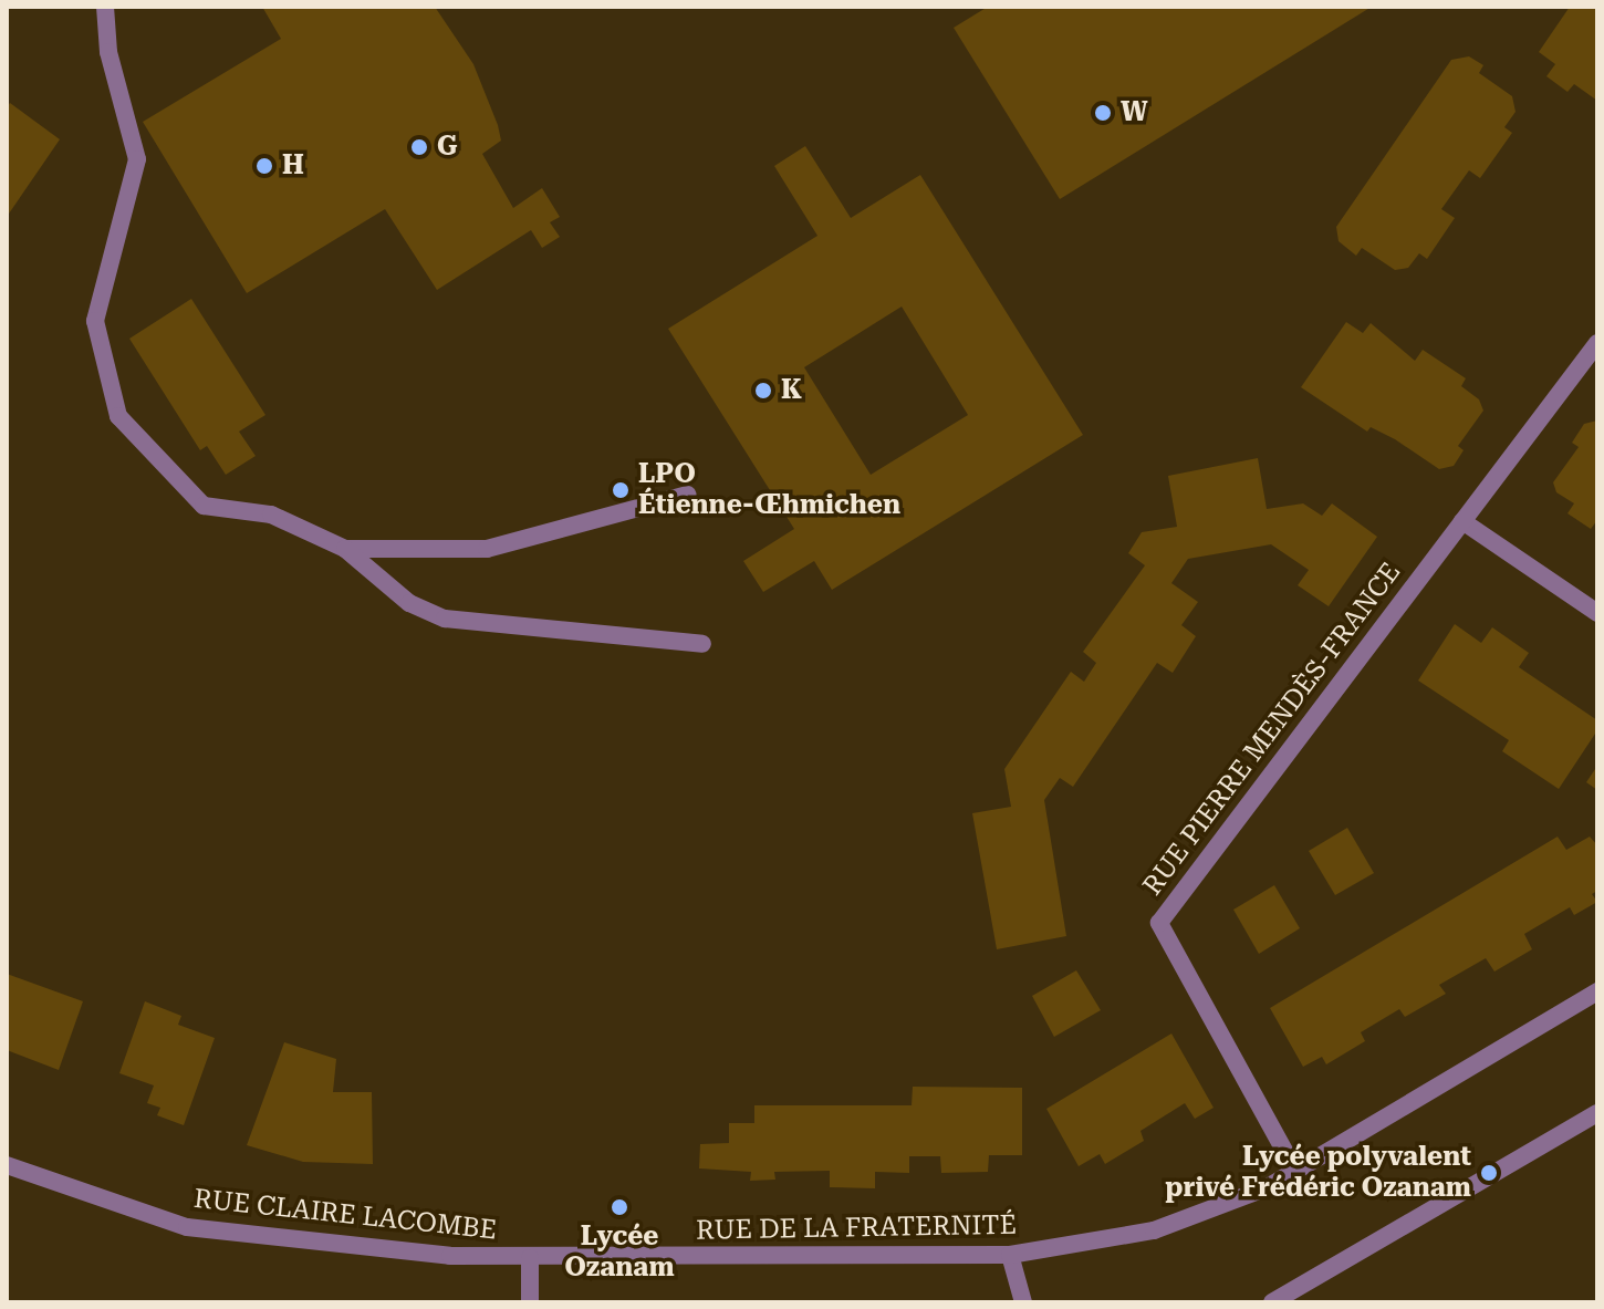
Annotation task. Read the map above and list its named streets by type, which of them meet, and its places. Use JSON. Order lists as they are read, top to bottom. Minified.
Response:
{"streets":{"street":["RUE PIERRE MENDÈS-FRANCE","RUE CLAIRE LACOMBE","RUE DE LA FRATERNITÉ"]},"crossings":[["RUE PIERRE MENDÈS-FRANCE","RUE DE LA FRATERNITÉ"],["RUE CLAIRE LACOMBE","RUE DE LA FRATERNITÉ"]],"places":["W","G","H","K","LPO Étienne-Œhmichen","Lycée polyvalent privé Frédéric Ozanam","Lycée Ozanam"]}
